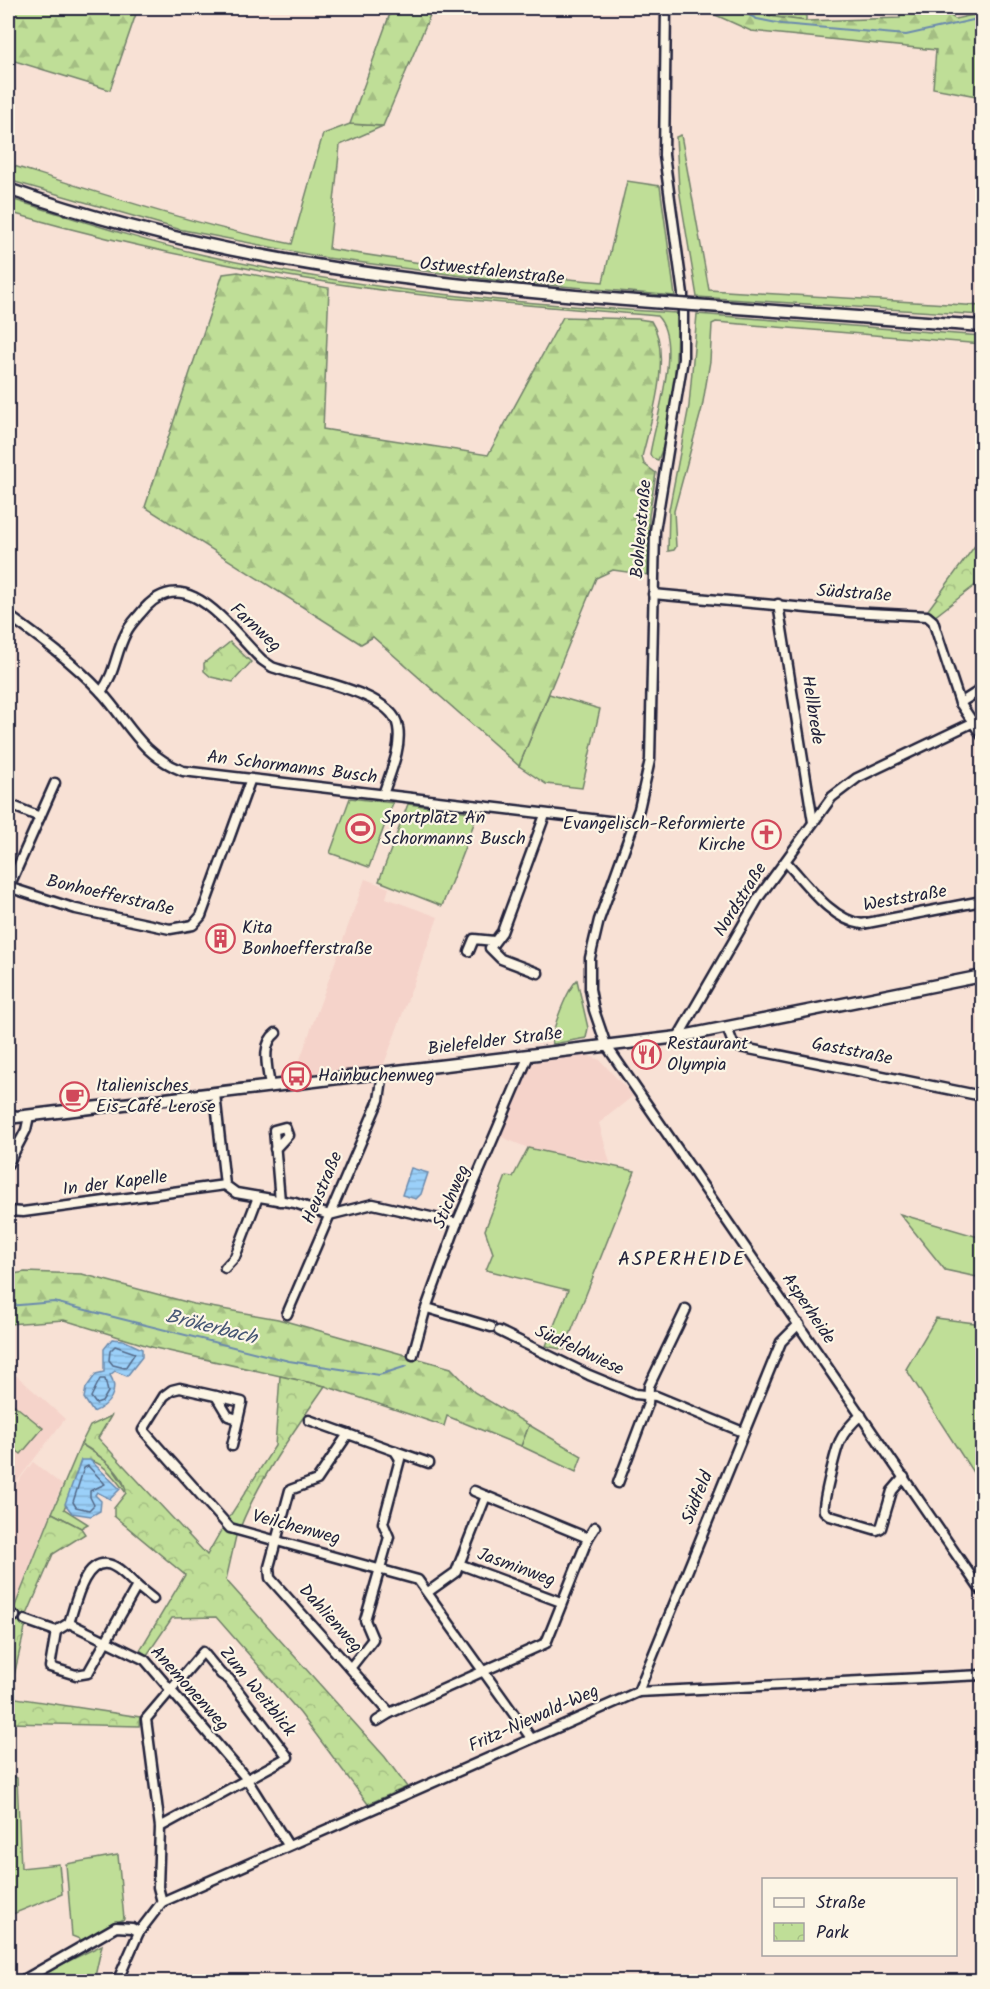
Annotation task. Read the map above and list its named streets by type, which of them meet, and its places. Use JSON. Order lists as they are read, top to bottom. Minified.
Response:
{"streets":{"main road":["Ostwestfalenstraße","Bielefelder Straße"],"street":["Bohlenstraße","Südstraße","Farnweg","Hellbrede","An Schormanns Busch","Bonhoefferstraße","Weststraße","Nordstraße","Gaststraße","In der Kapelle","Heustraße","Stichweg","Asperheide","Südfeldwiese","Südfeld","Veilchenweg","Jasminweg","Dahlienweg","Anemonenweg","Zum Weitblick","Fritz-Niewald-Weg"]},"crossings":[["Bohlenstraße","Südstraße"],["Bohlenstraße","An Schormanns Busch"],["Bohlenstraße","Bielefelder Straße"],["Bohlenstraße","Asperheide"],["Südstraße","Hellbrede"],["Südstraße","Nordstraße"],["Farnweg","An Schormanns Busch"],["Hellbrede","Nordstraße"],["An Schormanns Busch","Bonhoefferstraße"],["Weststraße","Nordstraße"],["Nordstraße","Bielefelder Straße"],["Bielefelder Straße","Gaststraße"],["Bielefelder Straße","Heustraße"],["Bielefelder Straße","Stichweg"],["Bielefelder Straße","Asperheide"],["Stichweg","Südfeldwiese"],["Asperheide","Südfeld"],["Südfeldwiese","Südfeld"],["Südfeld","Fritz-Niewald-Weg"],["Veilchenweg","Dahlienweg"],["Veilchenweg","Fritz-Niewald-Weg"],["Anemonenweg","Zum Weitblick"],["Anemonenweg","Fritz-Niewald-Weg"]],"districts":["ASPERHEIDE"],"water":["Brökerbach"],"places":{"sports":["Sportplatz An Schormanns Busch"],"church":["Evangelisch-Reformierte Kirche"],"building":["Kita Bonhoefferstraße"],"restaurant":["Restaurant Olympia"],"bus stop":["Hainbuchenweg"],"cafe":["Italienisches Eis-Café Lerose"]},"legend":["Straße","Park"]}
